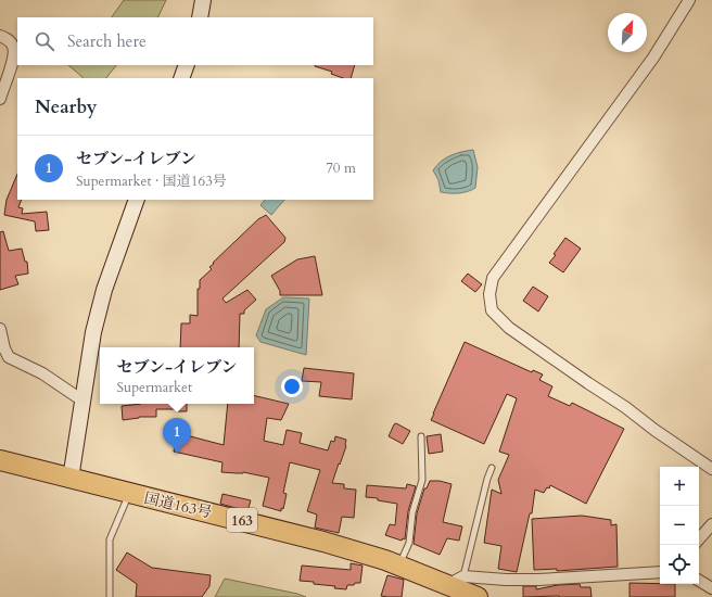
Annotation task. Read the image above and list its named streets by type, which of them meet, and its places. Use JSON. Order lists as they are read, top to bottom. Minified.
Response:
{"streets":{"highway":["国道163号","163"]},"north":"top right","page":{"search":"Search here","heading":"Nearby","list":[{"mark":"1","name":"セブン-イレブン","note":"Supermarket · 国道163号","value":"70 m"}],"popup":["セブン-イレブン","Supermarket"],"pins":"1","map_buttons":["+","−"]}}
